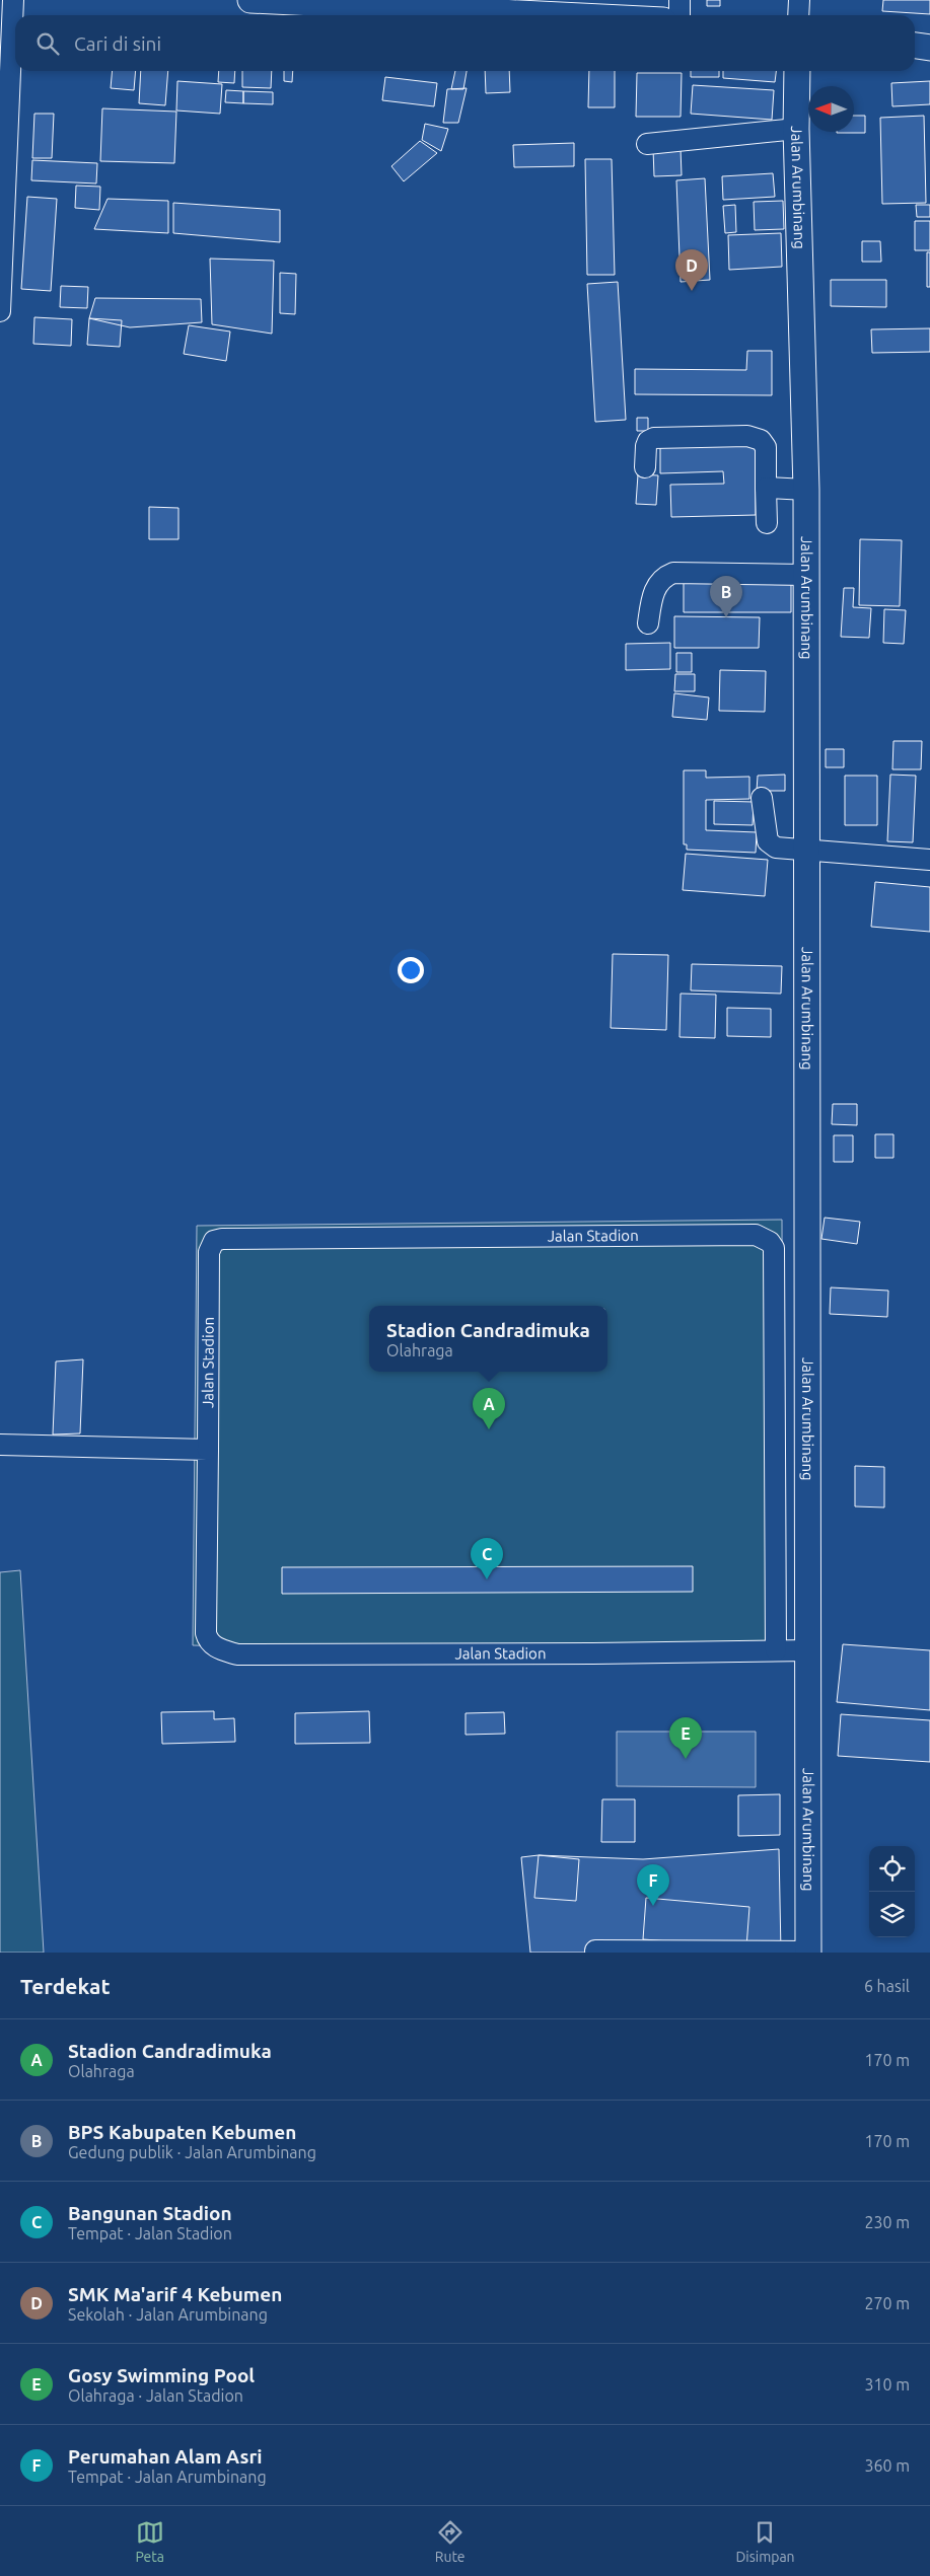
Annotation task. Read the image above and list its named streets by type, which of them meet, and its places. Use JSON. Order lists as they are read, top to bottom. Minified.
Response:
{"streets":{"main road":["Jalan Arumbinang"],"street":["Jalan Stadion"]},"crossings":[["Jalan Arumbinang","Jalan Stadion"]],"north":"left","page":{"search":"Cari di sini","pins":["D","B","A","C","E","F"],"popup":["Stadion Candradimuka","Olahraga"],"heading":["Terdekat","6 hasil"],"list":[{"mark":"A","name":"Stadion Candradimuka","note":"Olahraga","value":"170 m"},{"mark":"B","name":"BPS Kabupaten Kebumen","note":"Gedung publik · Jalan Arumbinang","value":"170 m"},{"mark":"C","name":"Bangunan Stadion","note":"Tempat · Jalan Stadion","value":"230 m"},{"mark":"D","name":"SMK Ma'arif 4 Kebumen","note":"Sekolah · Jalan Arumbinang","value":"270 m"},{"mark":"E","name":"Gosy Swimming Pool","note":"Olahraga · Jalan Stadion","value":"310 m"},{"mark":"F","name":"Perumahan Alam Asri","note":"Tempat · Jalan Arumbinang","value":"360 m"}],"nav":["Peta","Rute","Disimpan"]}}
